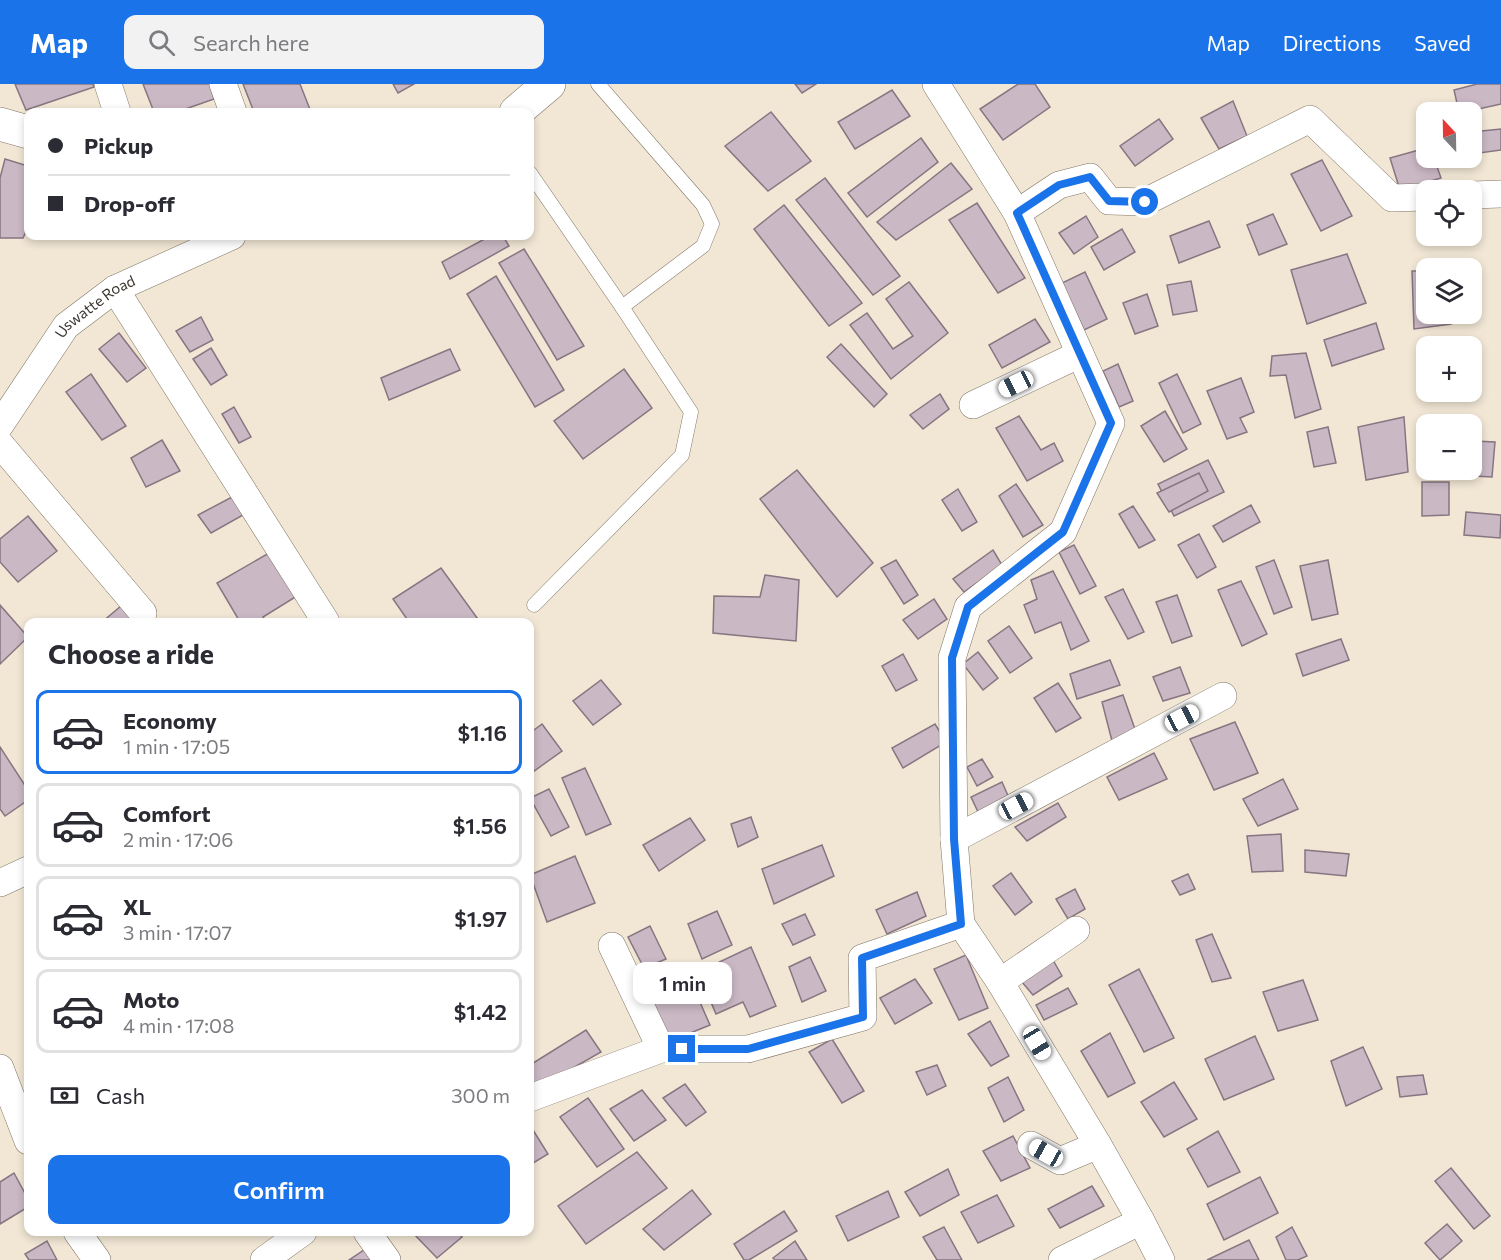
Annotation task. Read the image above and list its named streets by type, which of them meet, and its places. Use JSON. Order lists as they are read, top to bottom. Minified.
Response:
{"streets":{"street":["Uswatte Road"]},"north":"top","page":{"header":"Map","search":"Search here","nav":["Map","Directions","Saved"],"map_buttons":["+","−"],"banner":["Pickup","Drop-off"],"heading":"Choose a ride","list":[{"name":"Economy","note":"1 min · 17:05","value":"$1.16"},{"name":"Comfort","note":"2 min · 17:06","value":"$1.56"},{"name":"XL","note":"3 min · 17:07","value":"$1.97"},{"name":"Moto","note":"4 min · 17:08","value":"$1.42"}],"bubble":"1 min","pay":["Cash","300 m"],"buttons":"Confirm"}}
